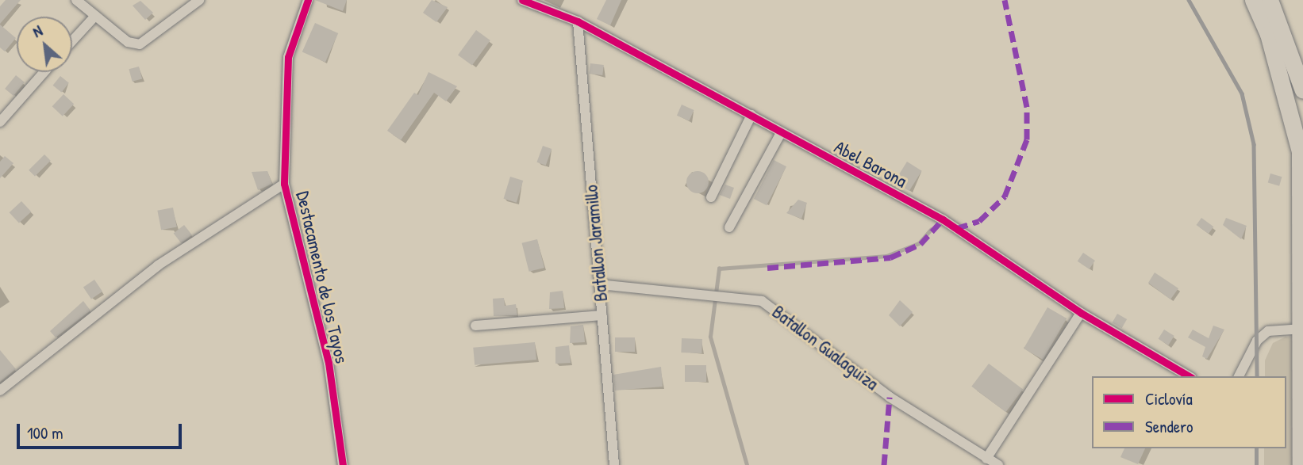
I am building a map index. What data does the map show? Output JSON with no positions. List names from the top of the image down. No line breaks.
{"streets":{"street":["Abel Barona","Batallon Jaramillo","Destacamento de los Tayos","Batallon Gualaguiza"]},"crossings":[["Abel Barona","Batallon Jaramillo"],["Batallon Jaramillo","Batallon Gualaguiza"]],"legend":["Ciclovía","Sendero"],"scale_bar":"100 m","north":"top left"}
